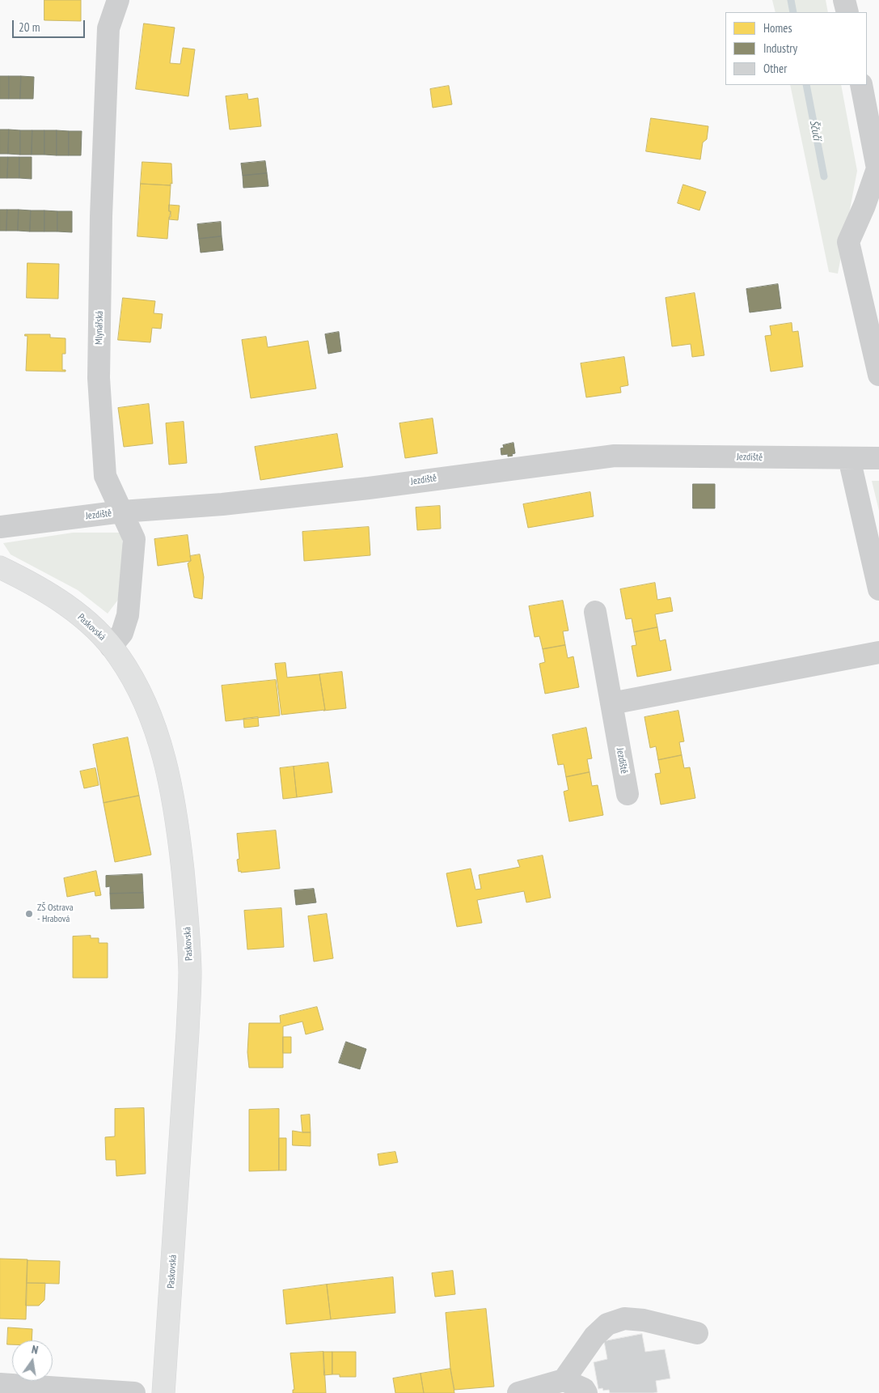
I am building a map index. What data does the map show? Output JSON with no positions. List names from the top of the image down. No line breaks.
{"streets":{"main road":["Paskovská"],"street":["Mlynářská","Jezdiště"]},"crossings":[["Mlynářská","Jezdiště"],["Mlynářská","Paskovská"]],"water":["Ščučí"],"places":["ZŠ Ostrava - Hrabová"],"legend":["Homes","Industry","Other"],"scale_bar":"20 m","north":"top"}
